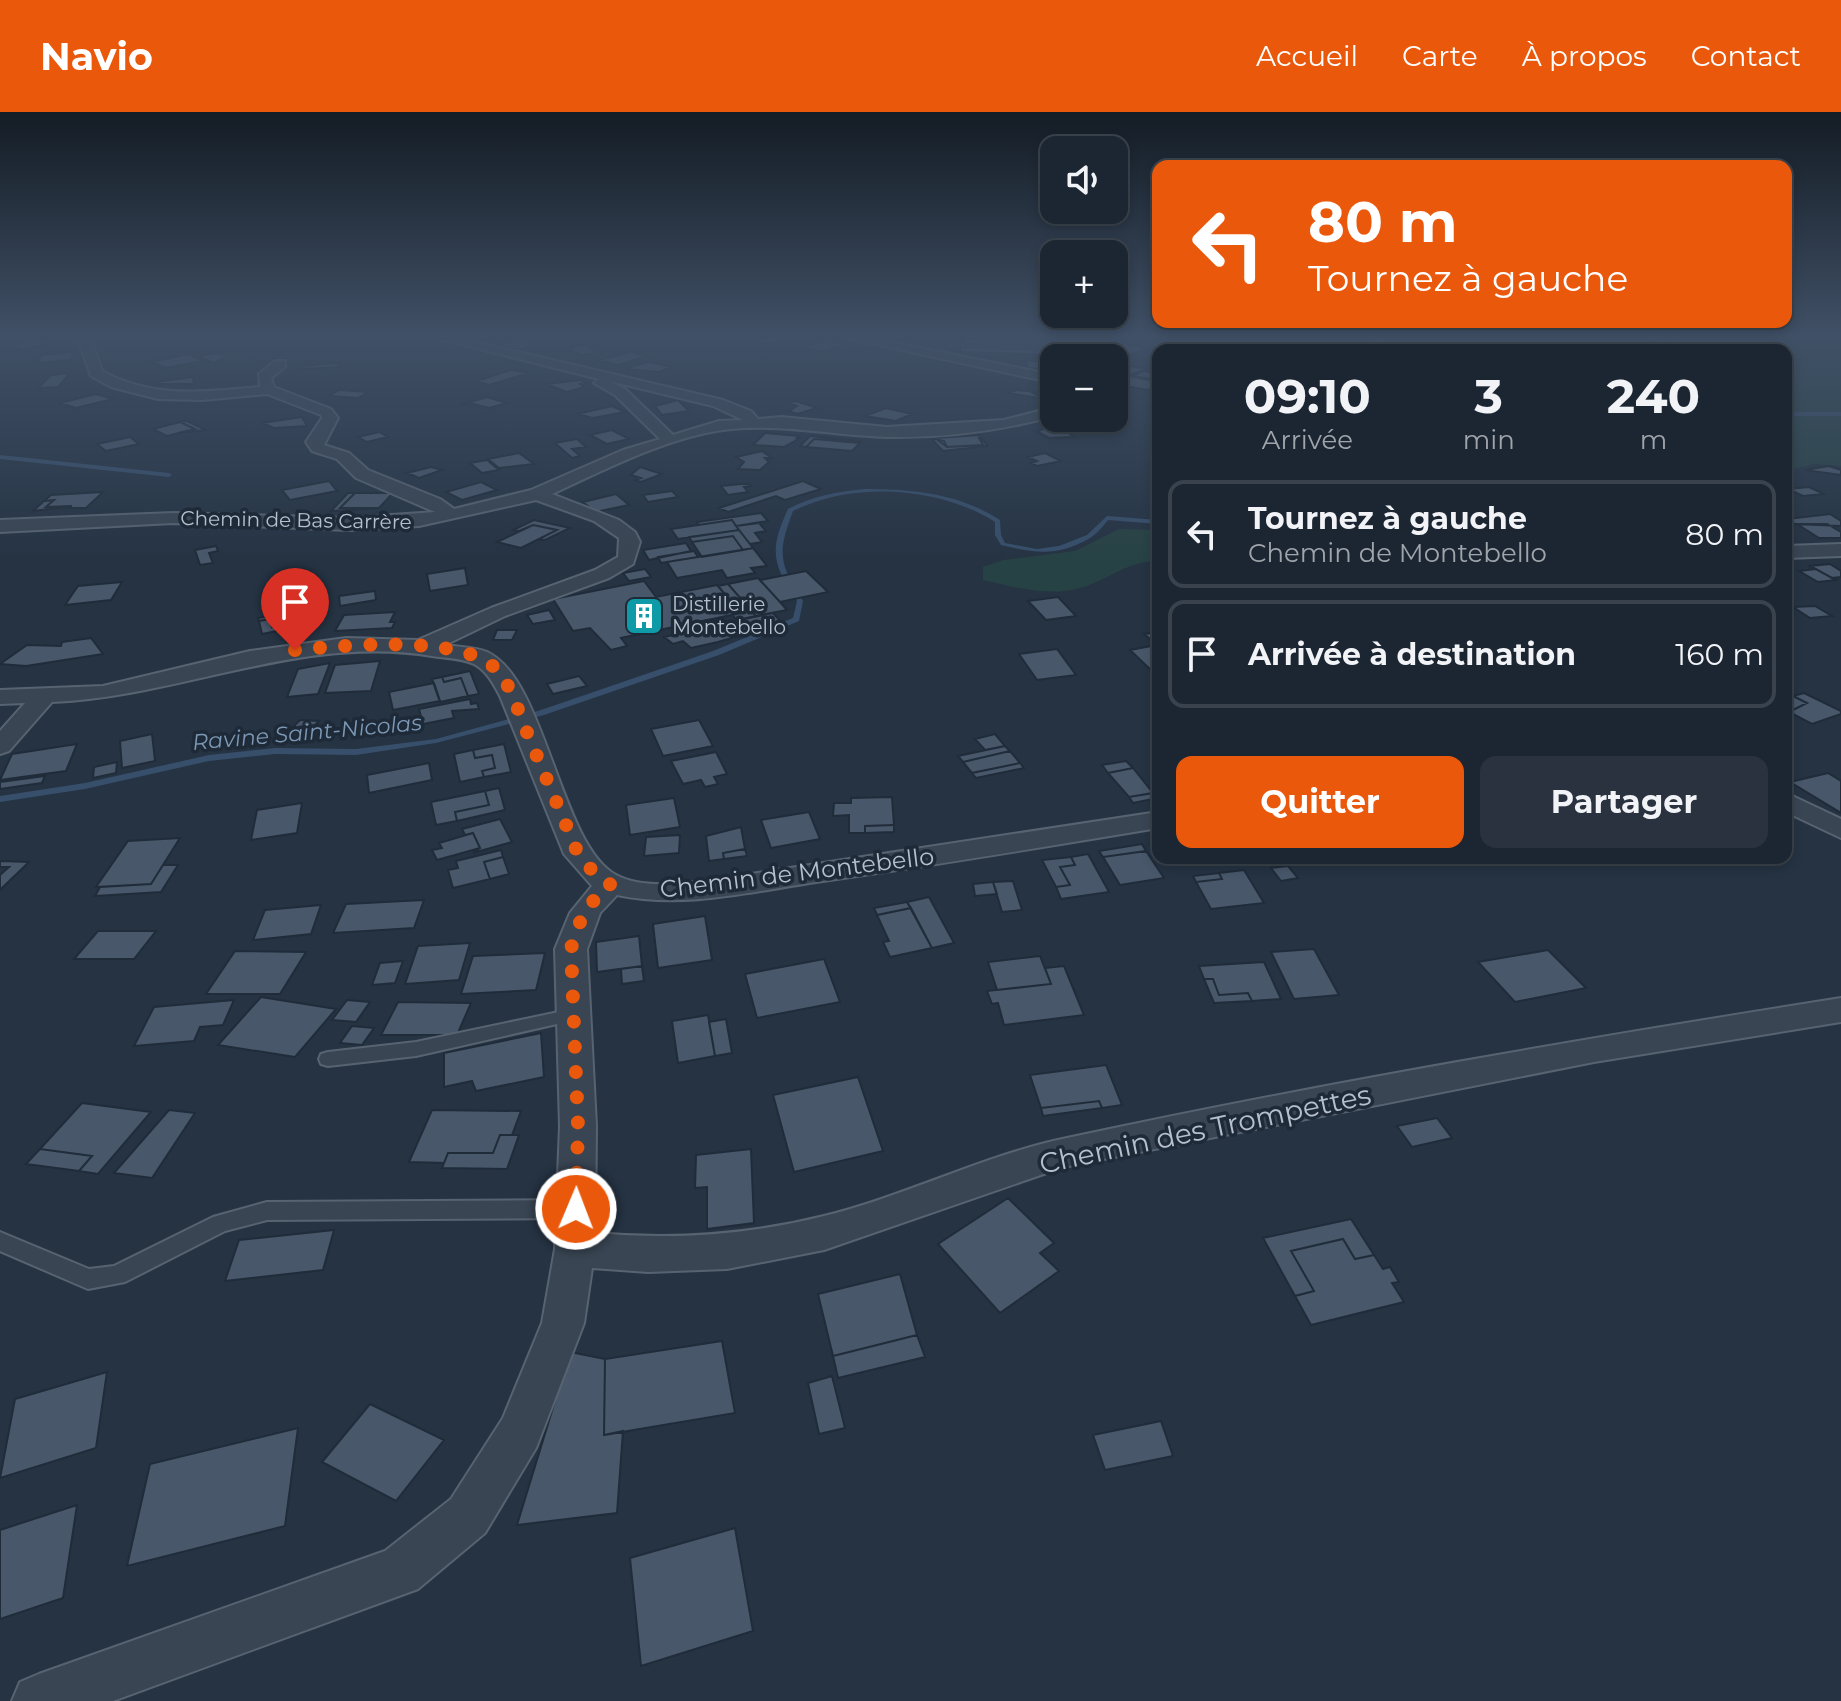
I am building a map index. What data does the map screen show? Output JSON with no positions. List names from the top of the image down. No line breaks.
{"streets":{"street":["Chemin de Bas Carrère","Chemin de Montebello","Chemin des Trompettes"]},"water":["Ravine Saint-Nicolas"],"places":{"building":["Distillerie Montebello"]},"page":{"header":"Navio","nav":["Accueil","Carte","À propos","Contact"],"map_buttons":["+","−"],"turn":["80 m","Tournez à gauche"],"eta":["09:10","Arrivée","3","min","240","m"],"list":[{"name":"Tournez à gauche","note":"Chemin de Montebello","value":"80 m"},{"name":"Arrivée à destination","value":"160 m"}],"buttons":["Quitter","Partager"]}}
